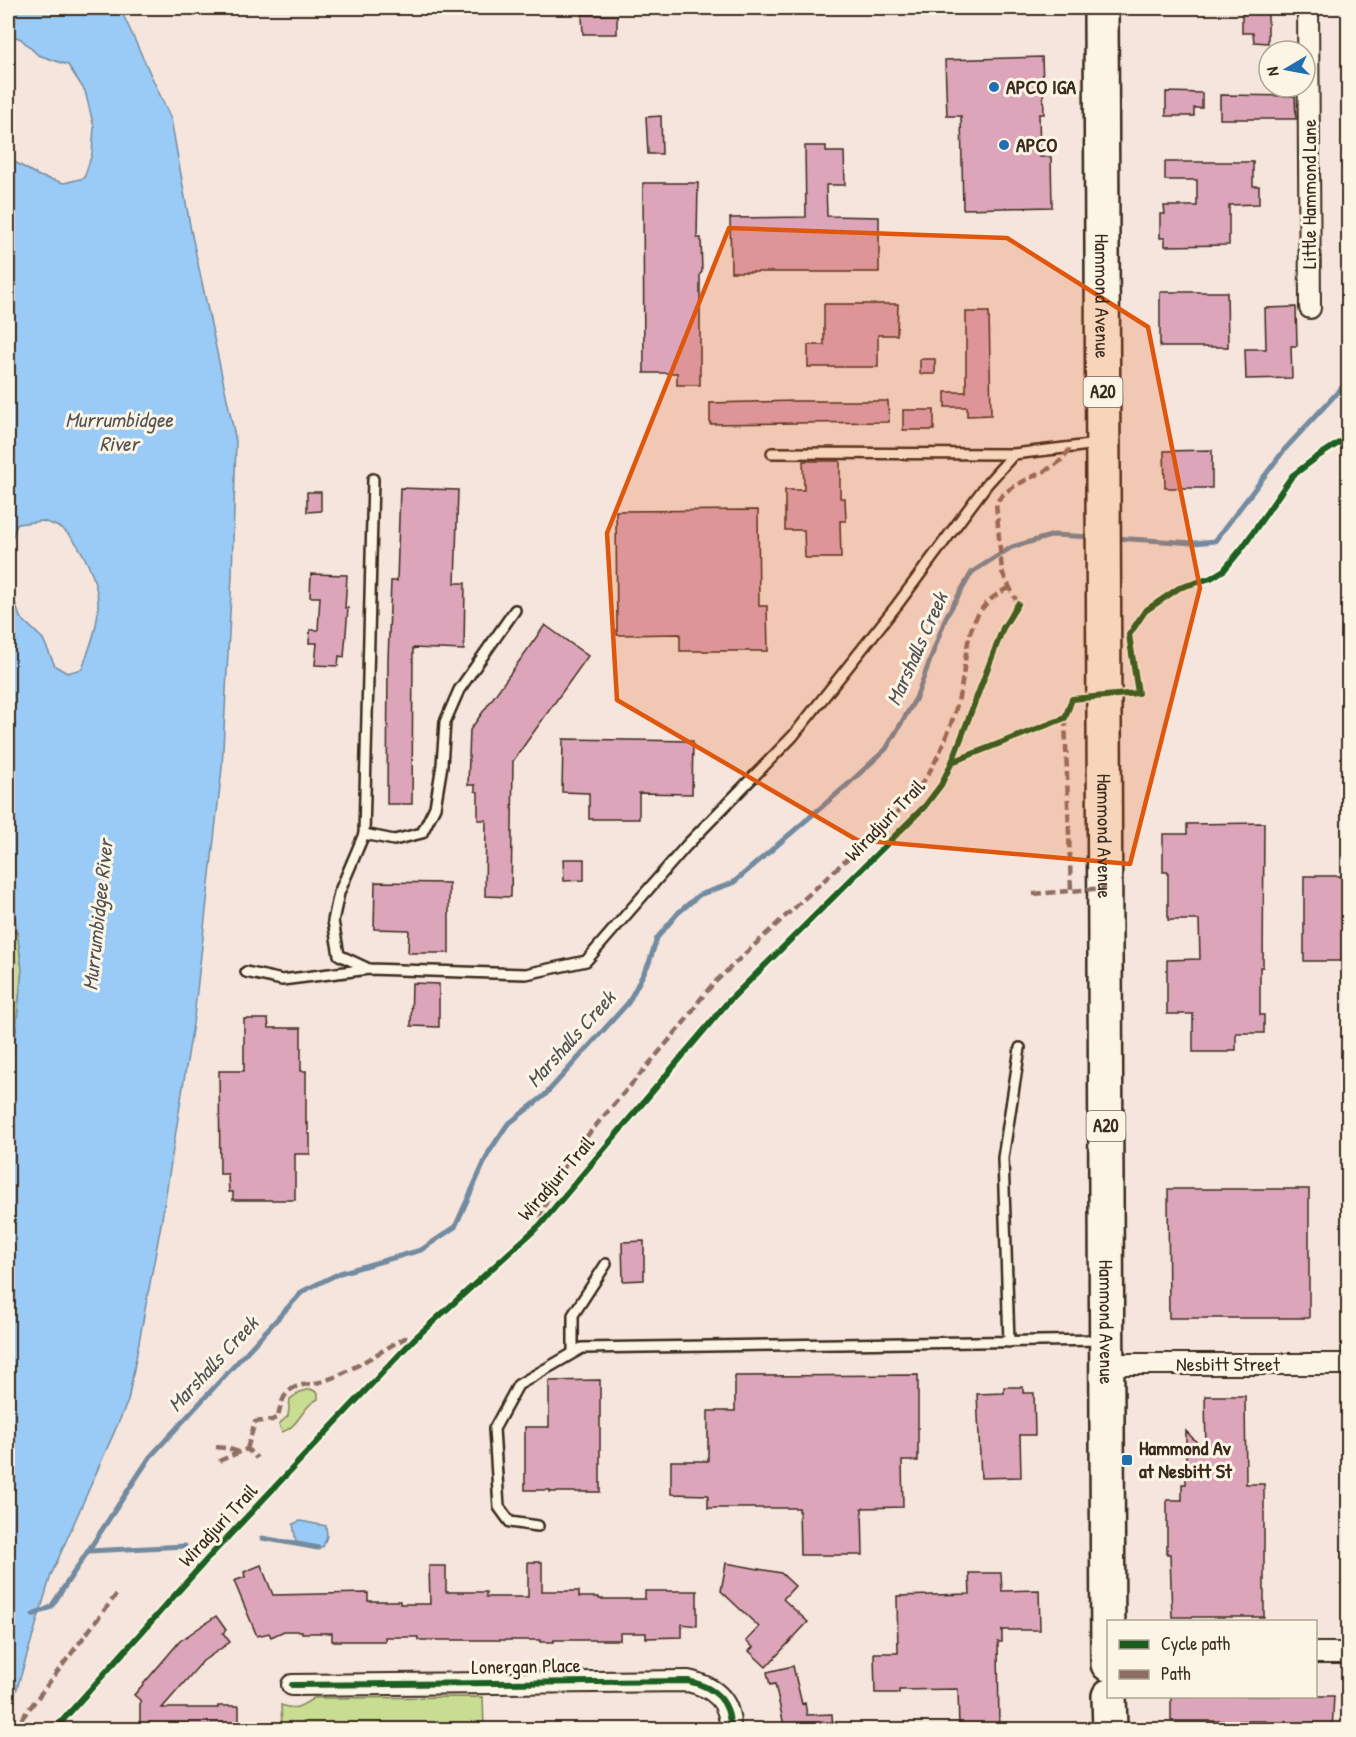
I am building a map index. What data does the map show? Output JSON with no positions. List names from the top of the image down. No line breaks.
{"streets":{"highway":["Hammond Avenue","A20"],"street":["Little Hammond Lane","Nesbitt Street","Lonergan Place"],"cycle path":["Wiradjuri Trail"]},"crossings":[["Hammond Avenue","Nesbitt Street"]],"water":["Murrumbidgee River","Marshalls Creek"],"places":{"other":["APCO IGA","APCO"],"transit":["Hammond Av at Nesbitt St"]},"legend":["Cycle path","Path"],"north":"left"}
